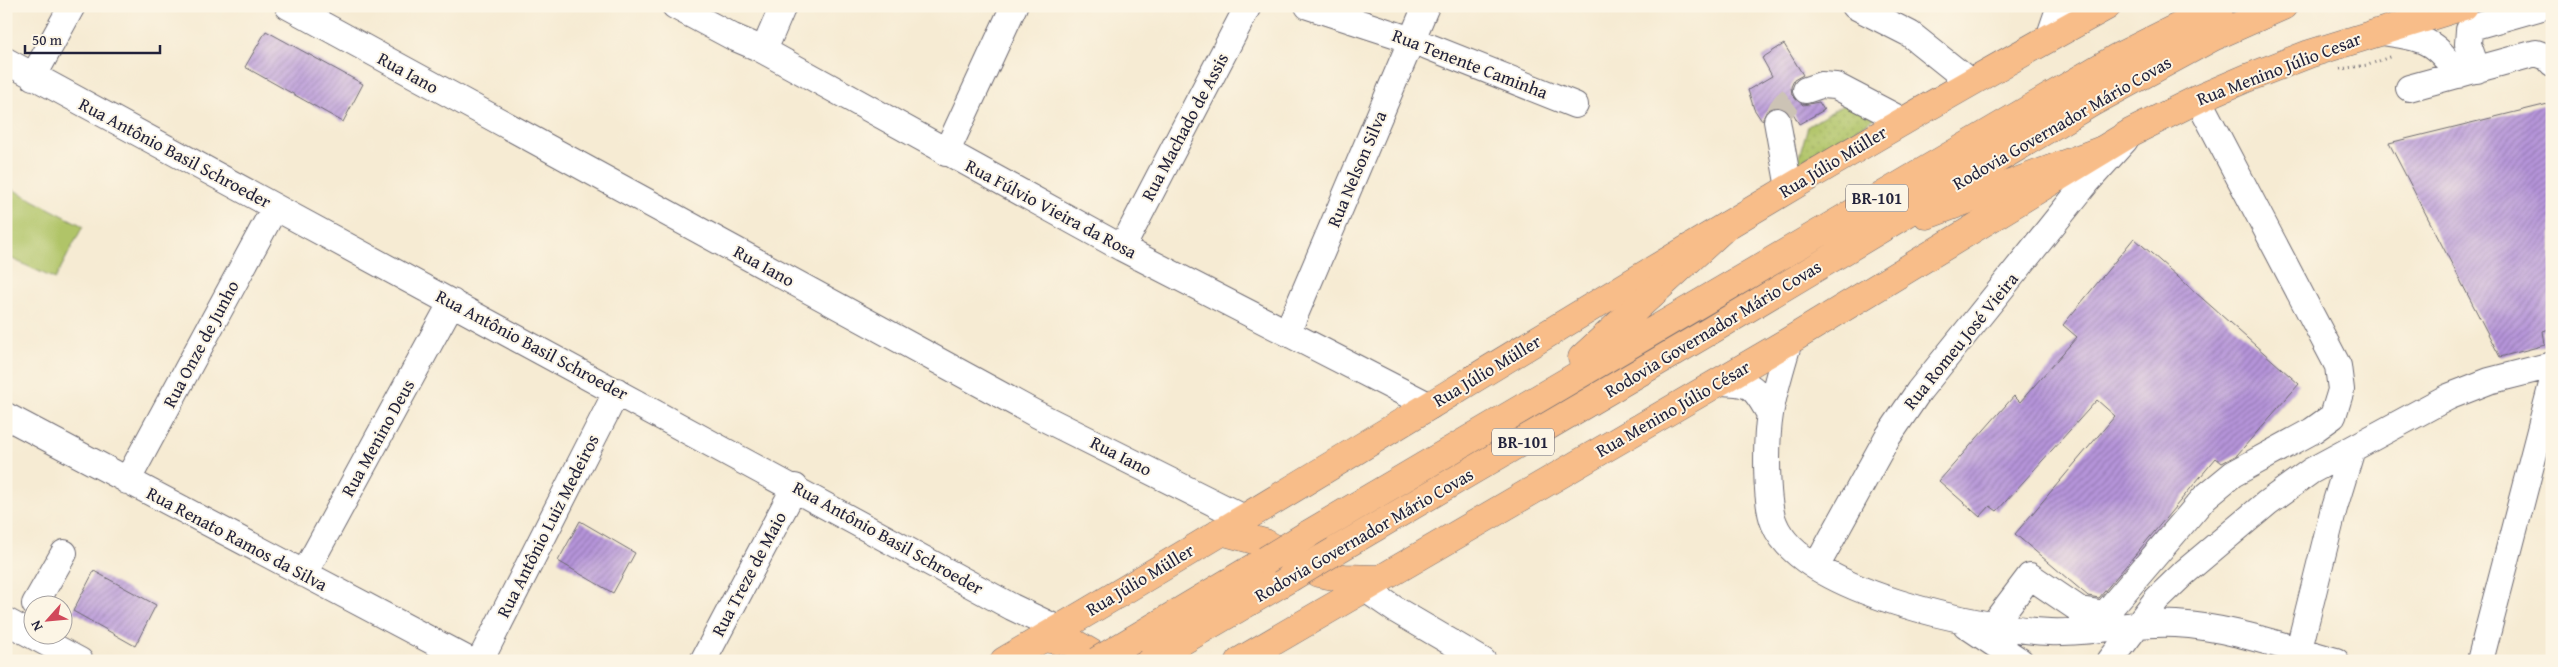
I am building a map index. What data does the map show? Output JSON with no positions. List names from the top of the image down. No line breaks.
{"streets":{"main road":["Rua Menino Júlio Cesar","Rua Iano","Rodovia Governador Mário Covas","Rua Antônio Basil Schroeder","Rua Júlio Müller","BR-101","Rua Menino Júlio César"],"street":["Rua Tenente Caminha","Rua Machado de Assis","Rua Nelson Silva","Rua Fúlvio Vieira da Rosa","Rua Romeu José Vieira","Rua Onze de Junho","Rua Menino Deus","Rua Antônio Luiz Medeiros","Rua Renato Ramos da Silva","Rua Treze de Maio"]},"crossings":[["Rua Tenente Caminha","Rua Nelson Silva"],["Rua Menino Júlio Cesar","Rua Romeu José Vieira"],["Rua Menino Júlio Cesar","Rua Menino Júlio César"],["Rua Iano","Rodovia Governador Mário Covas"],["Rua Iano","Rua Júlio Müller"],["Rua Iano","Rua Menino Júlio César"],["Rodovia Governador Mário Covas","Rua Antônio Basil Schroeder"],["Rua Machado de Assis","Rua Fúlvio Vieira da Rosa"],["Rua Antônio Basil Schroeder","Rua Júlio Müller"],["Rua Antônio Basil Schroeder","Rua Onze de Junho"],["Rua Antônio Basil Schroeder","Rua Menino Deus"],["Rua Antônio Basil Schroeder","Rua Antônio Luiz Medeiros"],["Rua Antônio Basil Schroeder","Rua Treze de Maio"],["Rua Júlio Müller","Rua Fúlvio Vieira da Rosa"],["Rua Nelson Silva","Rua Fúlvio Vieira da Rosa"],["Rua Onze de Junho","Rua Renato Ramos da Silva"],["Rua Menino Deus","Rua Renato Ramos da Silva"]],"scale_bar":"50 m","north":"bottom left"}
